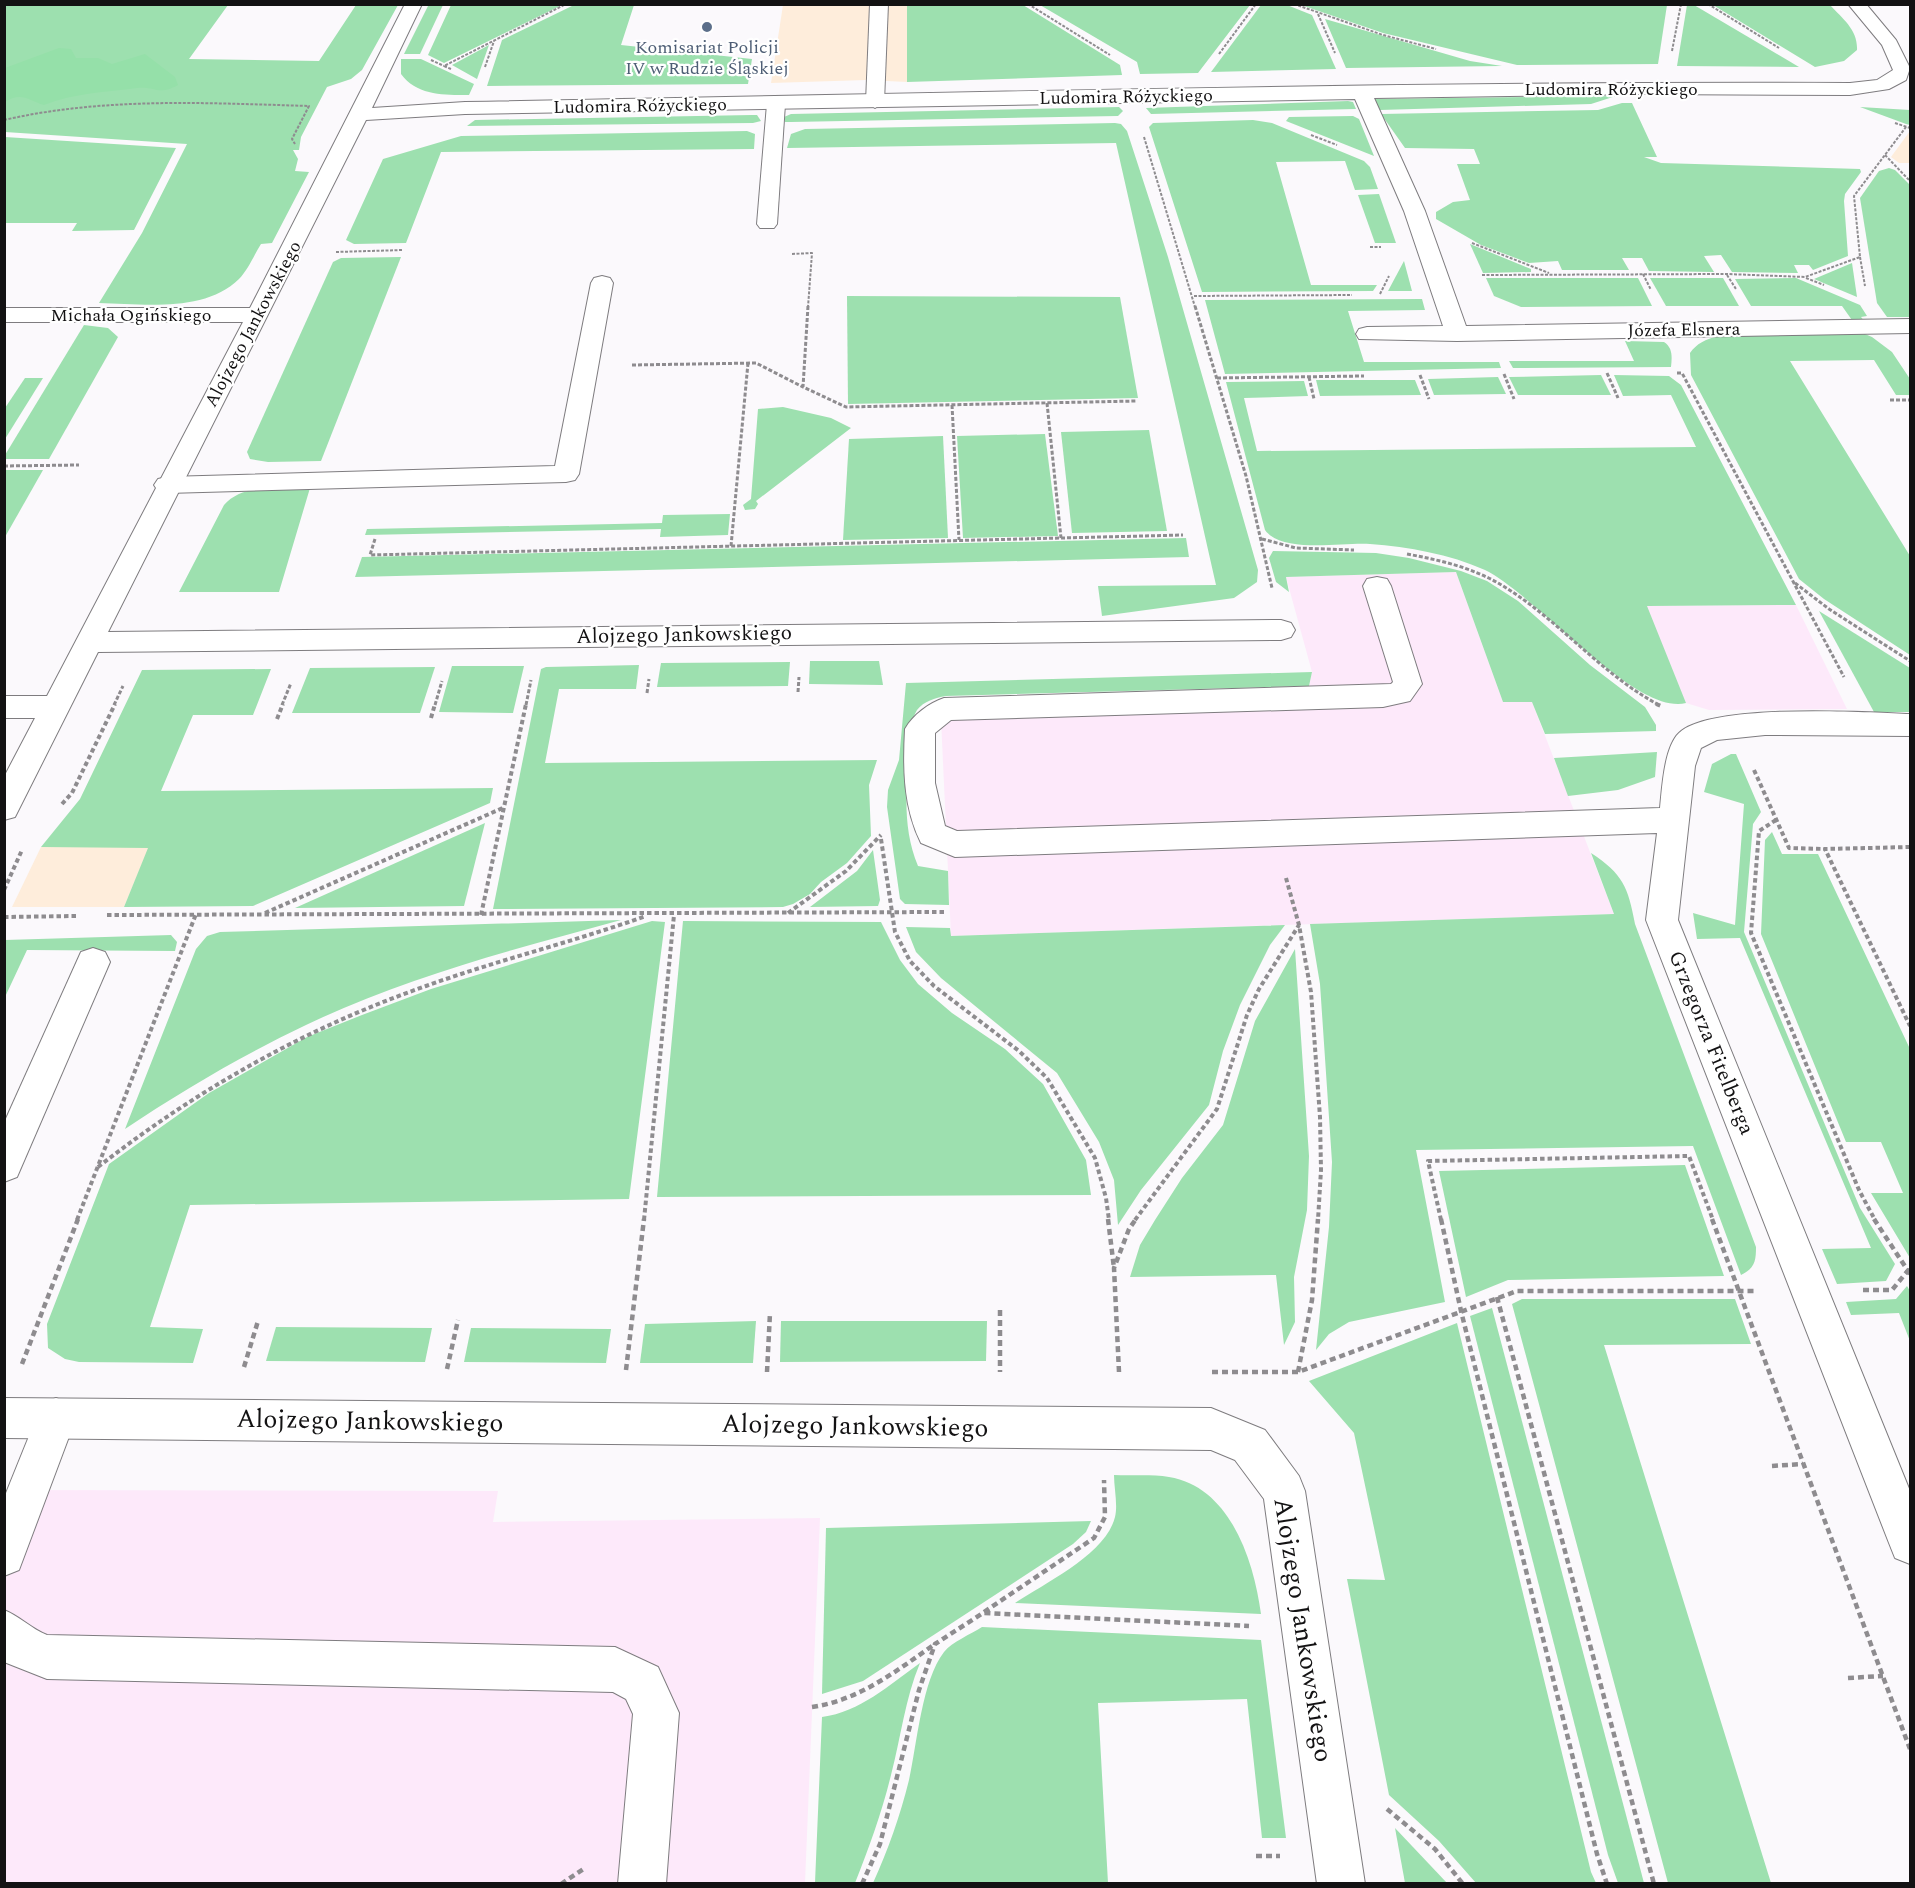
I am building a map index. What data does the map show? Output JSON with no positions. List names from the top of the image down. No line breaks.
{"streets":{"street":["Ludomira Różyckiego","Michała Ogińskiego","Alojzego Jankowskiego","Józefa Elsnera","Grzegorza Fitelberga"]},"crossings":[["Ludomira Różyckiego","Alojzego Jankowskiego"],["Michała Ogińskiego","Alojzego Jankowskiego"]],"places":["Komisariat Policji IV w Rudzie Śląskiej"]}
